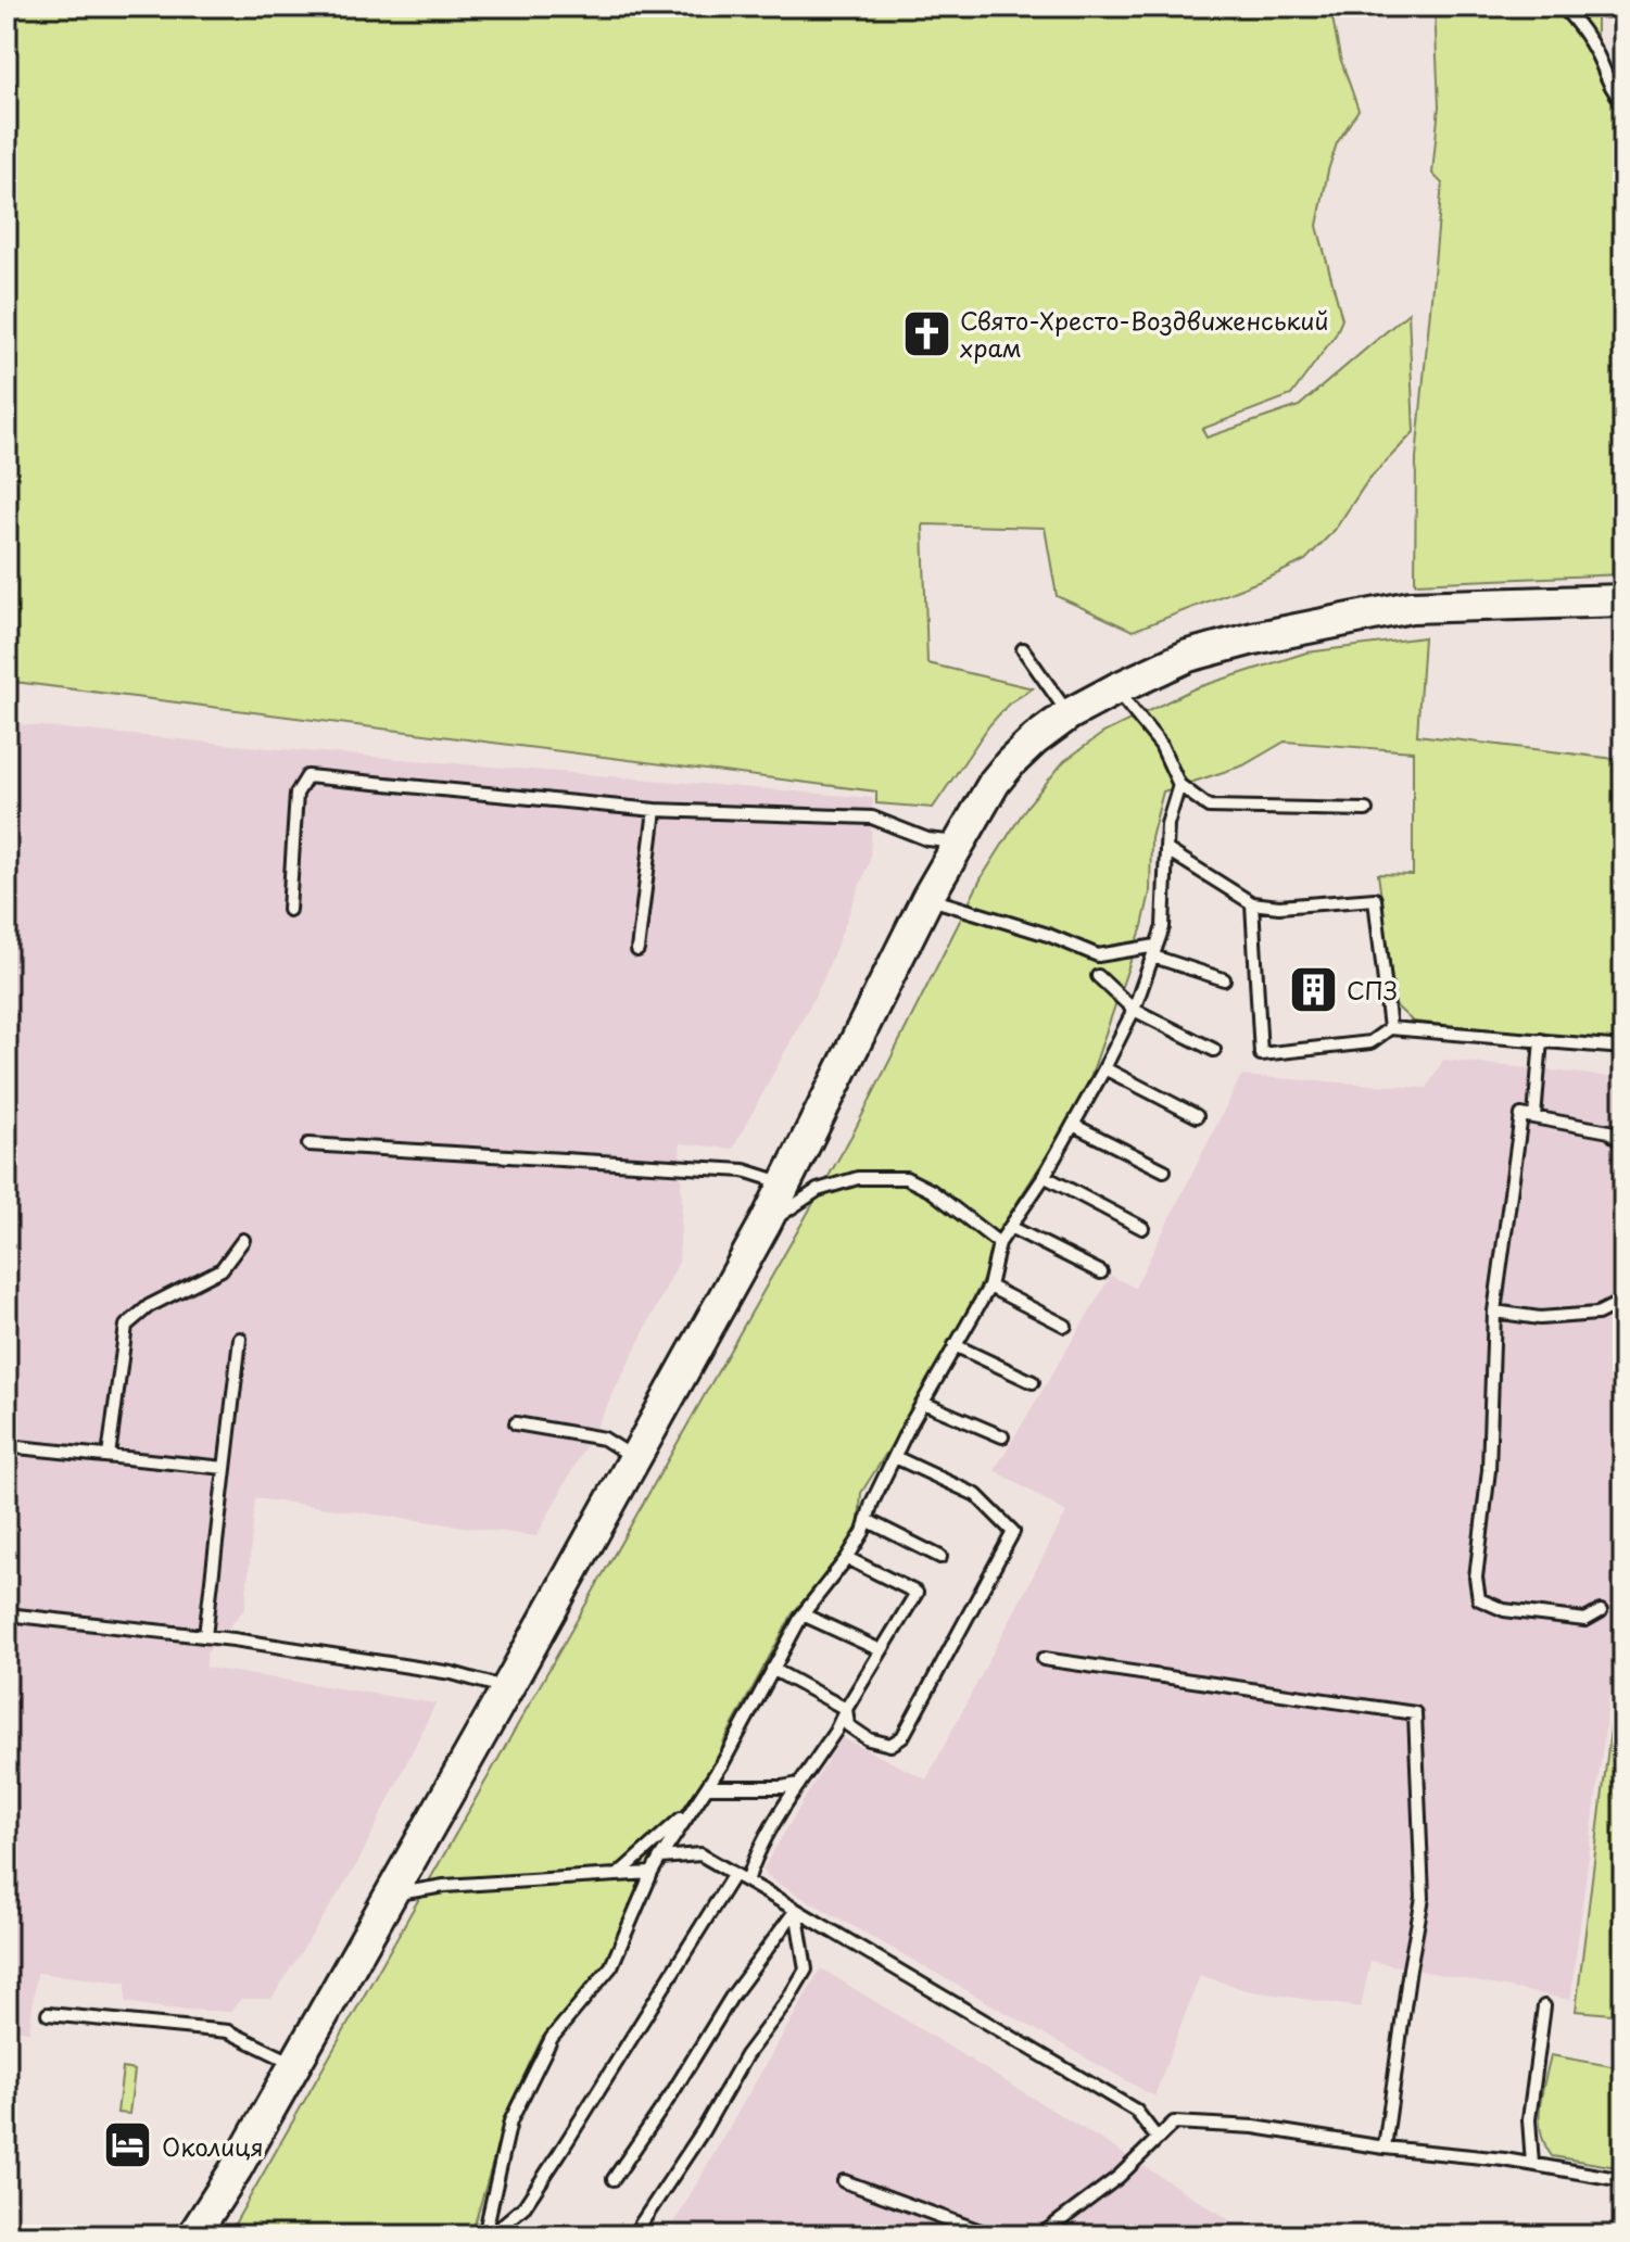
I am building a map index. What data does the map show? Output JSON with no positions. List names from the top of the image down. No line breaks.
{"places":{"church":["Свято-Хресто-Воздвиженський храм"],"building":["СПЗ"],"hotel":["Околиця"]}}
